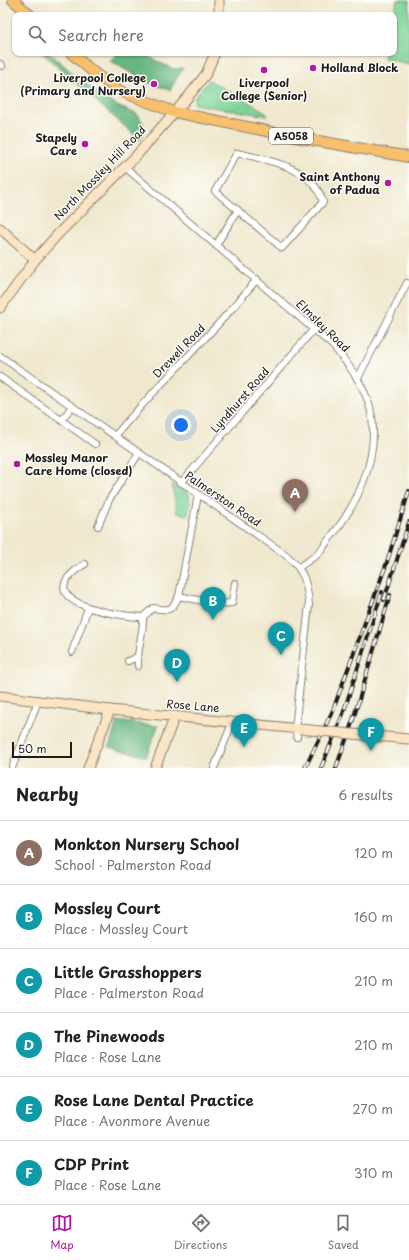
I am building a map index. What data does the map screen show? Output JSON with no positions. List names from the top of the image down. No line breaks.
{"streets":{"main road":["A5058"],"street":["North Mossley Hill Road","Elmsley Road","Drewell Road","Lyndhurst Road","Palmerston Road","Rose Lane"]},"crossings":[["A5058","North Mossley Hill Road"],["North Mossley Hill Road","Elmsley Road"],["Elmsley Road","Drewell Road"],["Elmsley Road","Lyndhurst Road"],["Elmsley Road","Palmerston Road"],["Drewell Road","Palmerston Road"],["Lyndhurst Road","Palmerston Road"],["Palmerston Road","Rose Lane"]],"places":["Holland Block","Liverpool College (Senior)","Liverpool College (Primary and Nursery)","Stapely Care","Saint Anthony of Padua","Mossley Manor Care Home (closed)"],"scale_bar":"50 m","page":{"search":"Search here","pins":["A","B","C","D","E","F"],"scale":"50 m","heading":["Nearby","6 results"],"list":[{"mark":"A","name":"Monkton Nursery School","note":"School · Palmerston Road","value":"120 m"},{"mark":"B","name":"Mossley Court","note":"Place · Mossley Court","value":"160 m"},{"mark":"C","name":"Little Grasshoppers","note":"Place · Palmerston Road","value":"210 m"},{"mark":"D","name":"The Pinewoods","note":"Place · Rose Lane","value":"210 m"},{"mark":"E","name":"Rose Lane Dental Practice","note":"Place · Avonmore Avenue","value":"270 m"},{"mark":"F","name":"CDP Print","note":"Place · Rose Lane","value":"310 m"}],"nav":["Map","Directions","Saved"]}}
